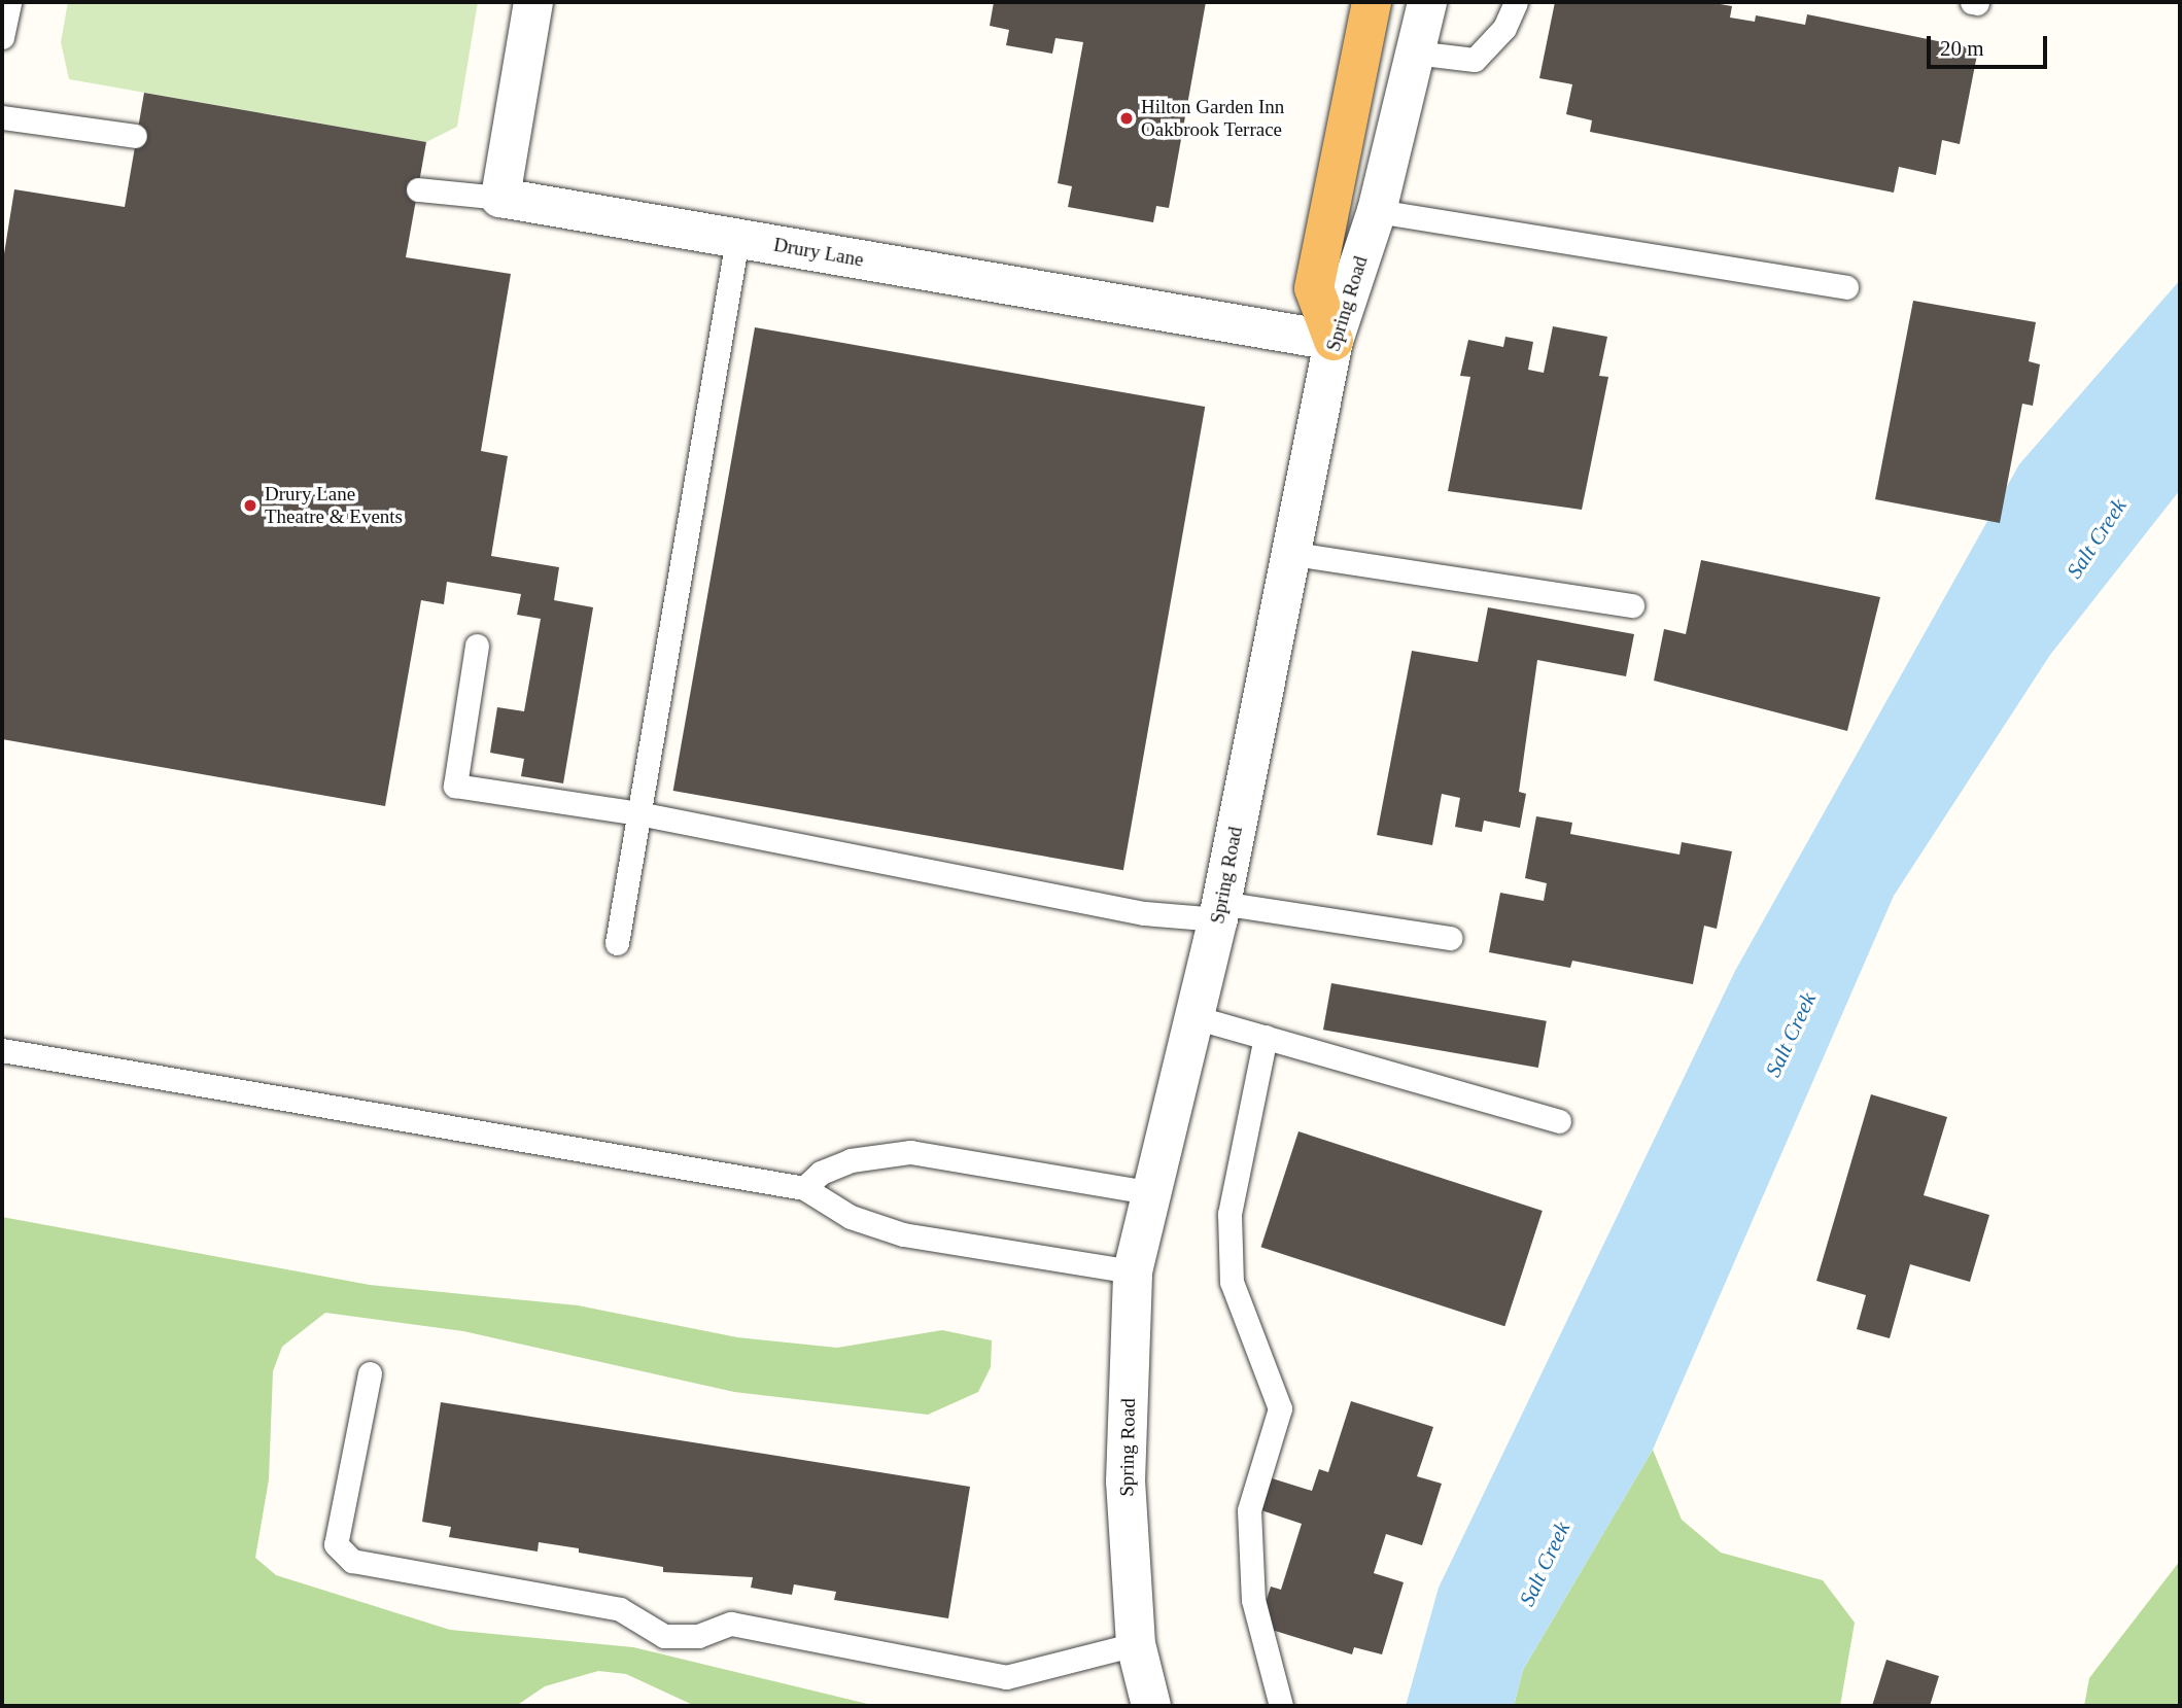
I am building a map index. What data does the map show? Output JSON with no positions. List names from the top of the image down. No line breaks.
{"streets":{"street":["Drury Lane","Spring Road"]},"crossings":[["Drury Lane","Spring Road"]],"water":["Salt Creek"],"places":["Hilton Garden Inn Oakbrook Terrace","Drury Lane Theatre & Events"],"scale_bar":"20 m"}
